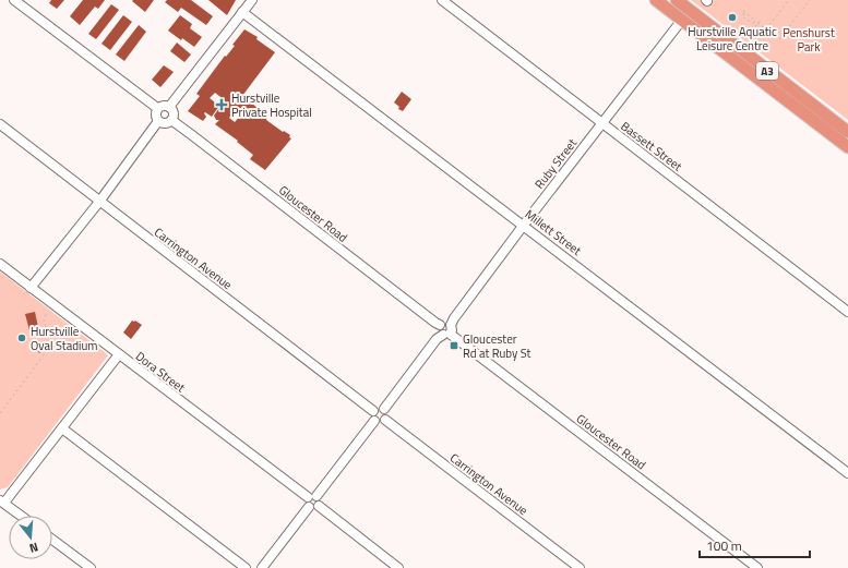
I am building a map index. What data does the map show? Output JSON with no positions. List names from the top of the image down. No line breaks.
{"streets":{"highway":["A3"],"street":["Bassett Street","Ruby Street","Gloucester Road","Millett Street","Carrington Avenue","Dora Street"]},"crossings":[["A3","Ruby Street"],["Bassett Street","Ruby Street"],["Ruby Street","Gloucester Road"],["Ruby Street","Millett Street"],["Ruby Street","Carrington Avenue"]],"parks":["Penshurst Park"],"places":{"other":["Hurstville Aquatic Leisure Centre","Hurstville Oval Stadium"],"health":["Hurstville Private Hospital"],"transit":["Gloucester Rd at Ruby St"]},"scale_bar":"100 m","north":"bottom"}
